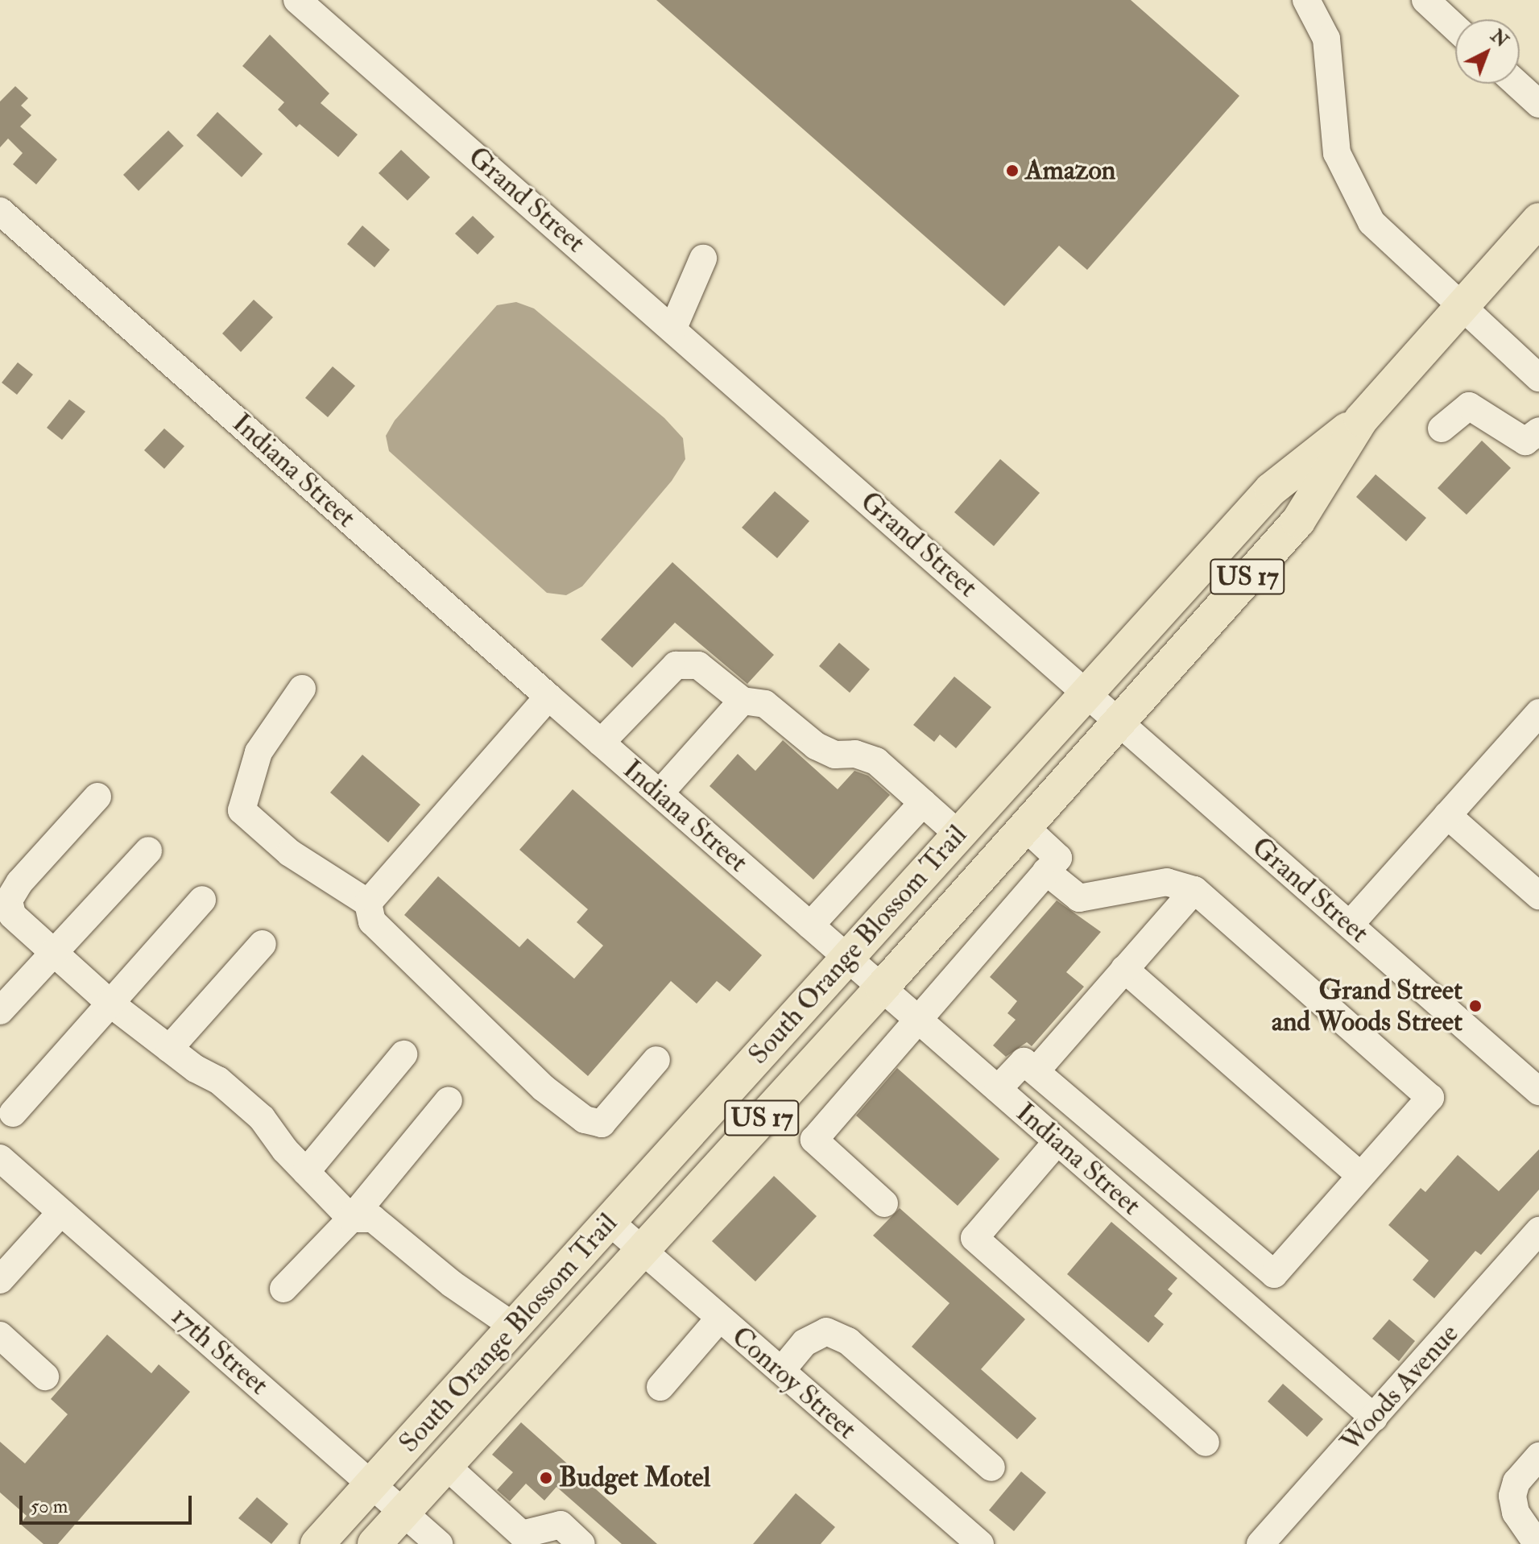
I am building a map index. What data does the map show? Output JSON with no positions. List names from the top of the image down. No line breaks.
{"streets":{"main road":["US 17","South Orange Blossom Trail"],"street":["Grand Street","Indiana Street","17th Street","Conroy Street","Woods Avenue"]},"crossings":[["Grand Street","South Orange Blossom Trail"],["Indiana Street","South Orange Blossom Trail"],["Indiana Street","Woods Avenue"],["South Orange Blossom Trail","17th Street"],["South Orange Blossom Trail","Conroy Street"]],"places":["Amazon","Grand Street and Woods Street","Budget Motel"],"scale_bar":"50 m","north":"top right"}
